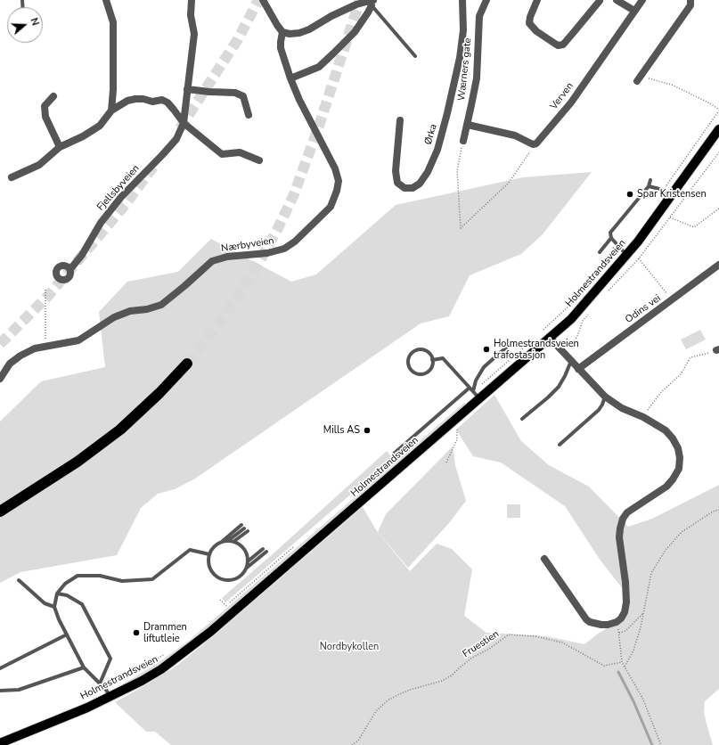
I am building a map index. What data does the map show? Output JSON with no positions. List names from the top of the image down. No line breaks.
{"streets":{"main road":["Holmestrandsveien"],"street":["Wærners gate","Verven","Ørka","Fjellsbyveien","Nærbyveien","Odins vei"],"path":["Fruestien"]},"parks":["Nordbykollen"],"places":["Spar Kristensen","Holmestrandsveien trafostasjon","Mills AS","Drammen liftutleie"],"north":"right"}
